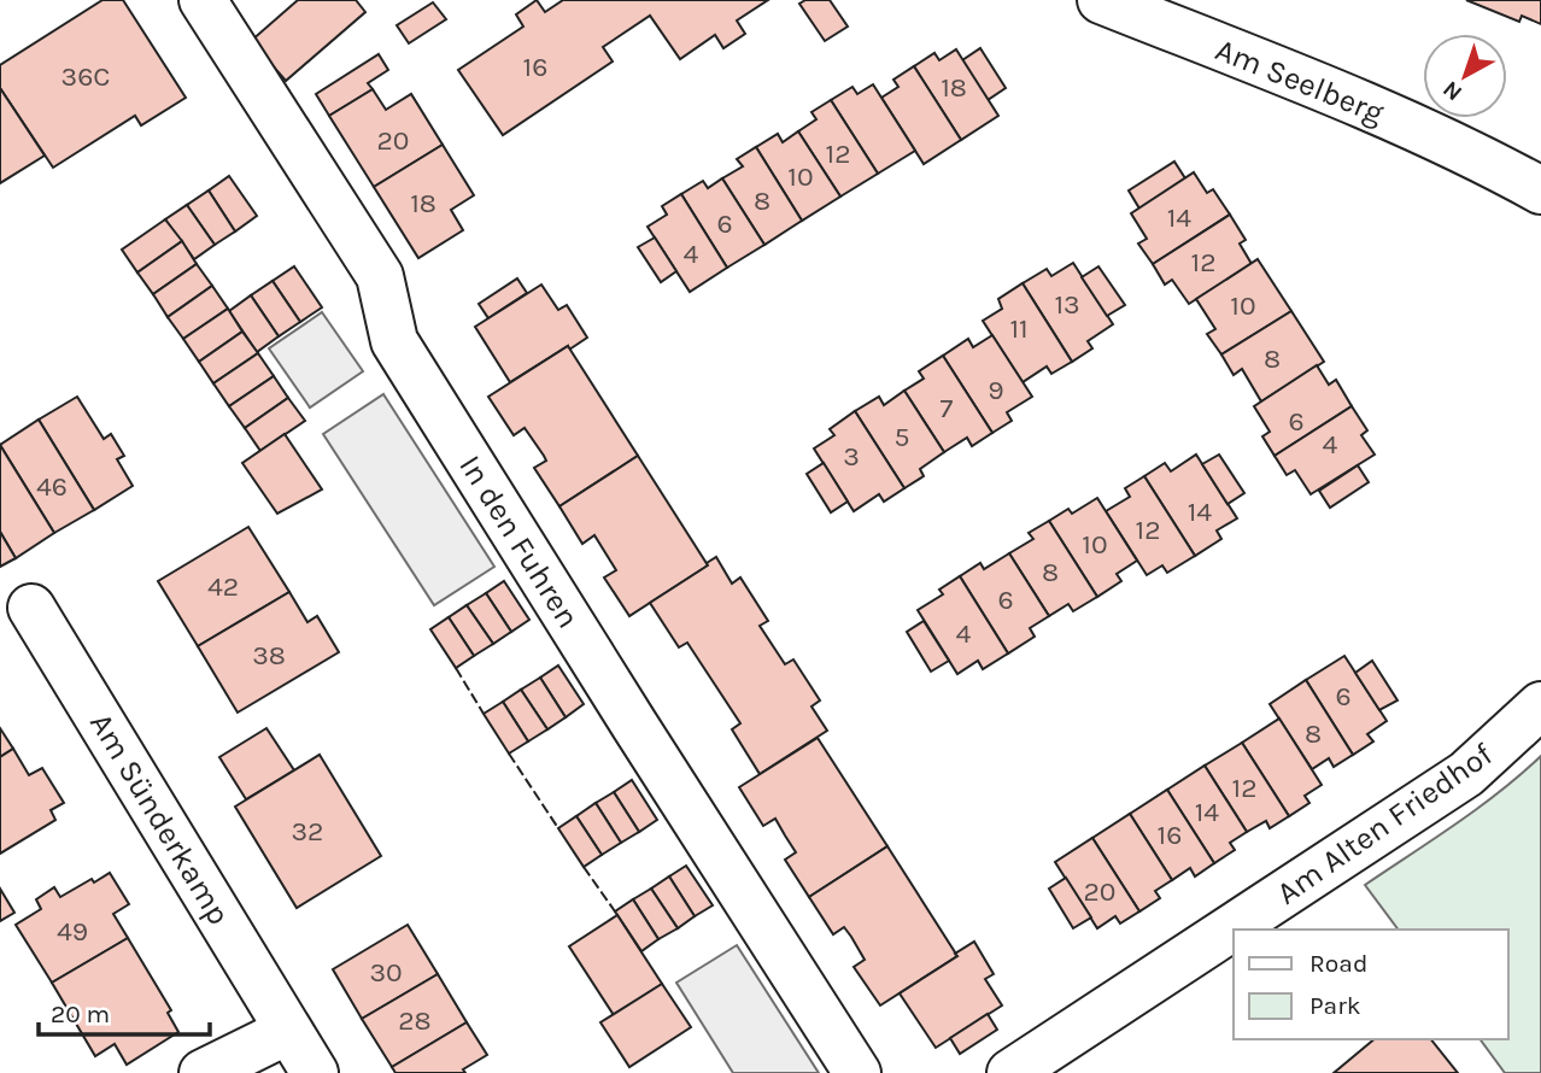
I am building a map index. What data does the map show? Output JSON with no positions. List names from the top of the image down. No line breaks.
{"streets":{"street":["Am Seelberg","In den Fuhren","Am Sünderkamp","Am Alten Friedhof"]},"house_numbers":["16","36C","18","20","12","10","8","18","14","6","4","12","13","10","11","8","9","7","6","5","4","3","46","14","12","10","8","42","6","4","38","6","8","12","14","32","16","20","49","30","28"],"legend":["Road","Park"],"scale_bar":"20 m","north":"bottom left"}
